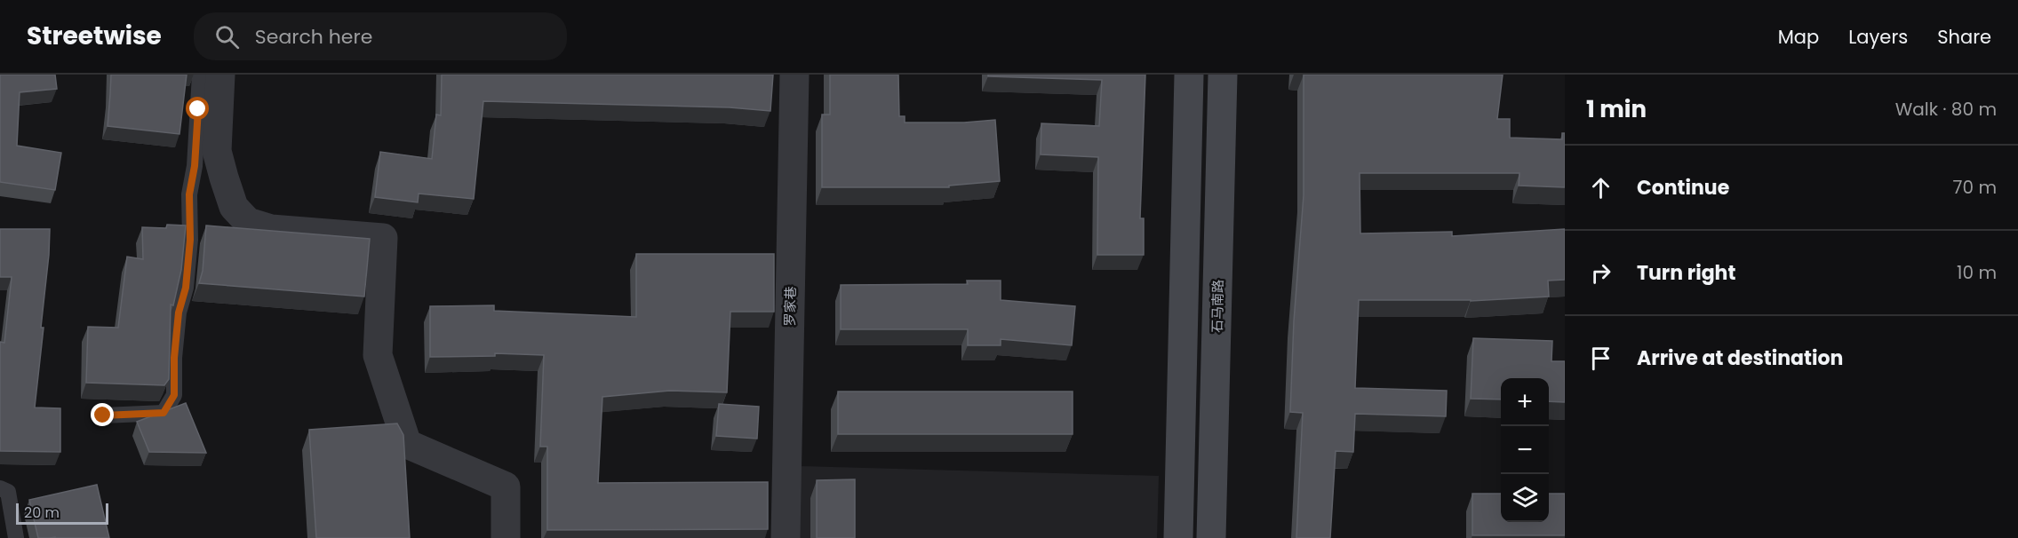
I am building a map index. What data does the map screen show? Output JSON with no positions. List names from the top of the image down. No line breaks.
{"streets":{"main road":["石马南路"],"street":["罗家巷"]},"scale_bar":"20 m","page":{"header":"Streetwise","search":"Search here","nav":["Map","Layers","Share"],"heading":["1 min","Walk · 80 m"],"list":[["Continue","70 m"],["Turn right","10 m"],"Arrive at destination"],"map_buttons":["+","−"],"scale":"20 m"}}
